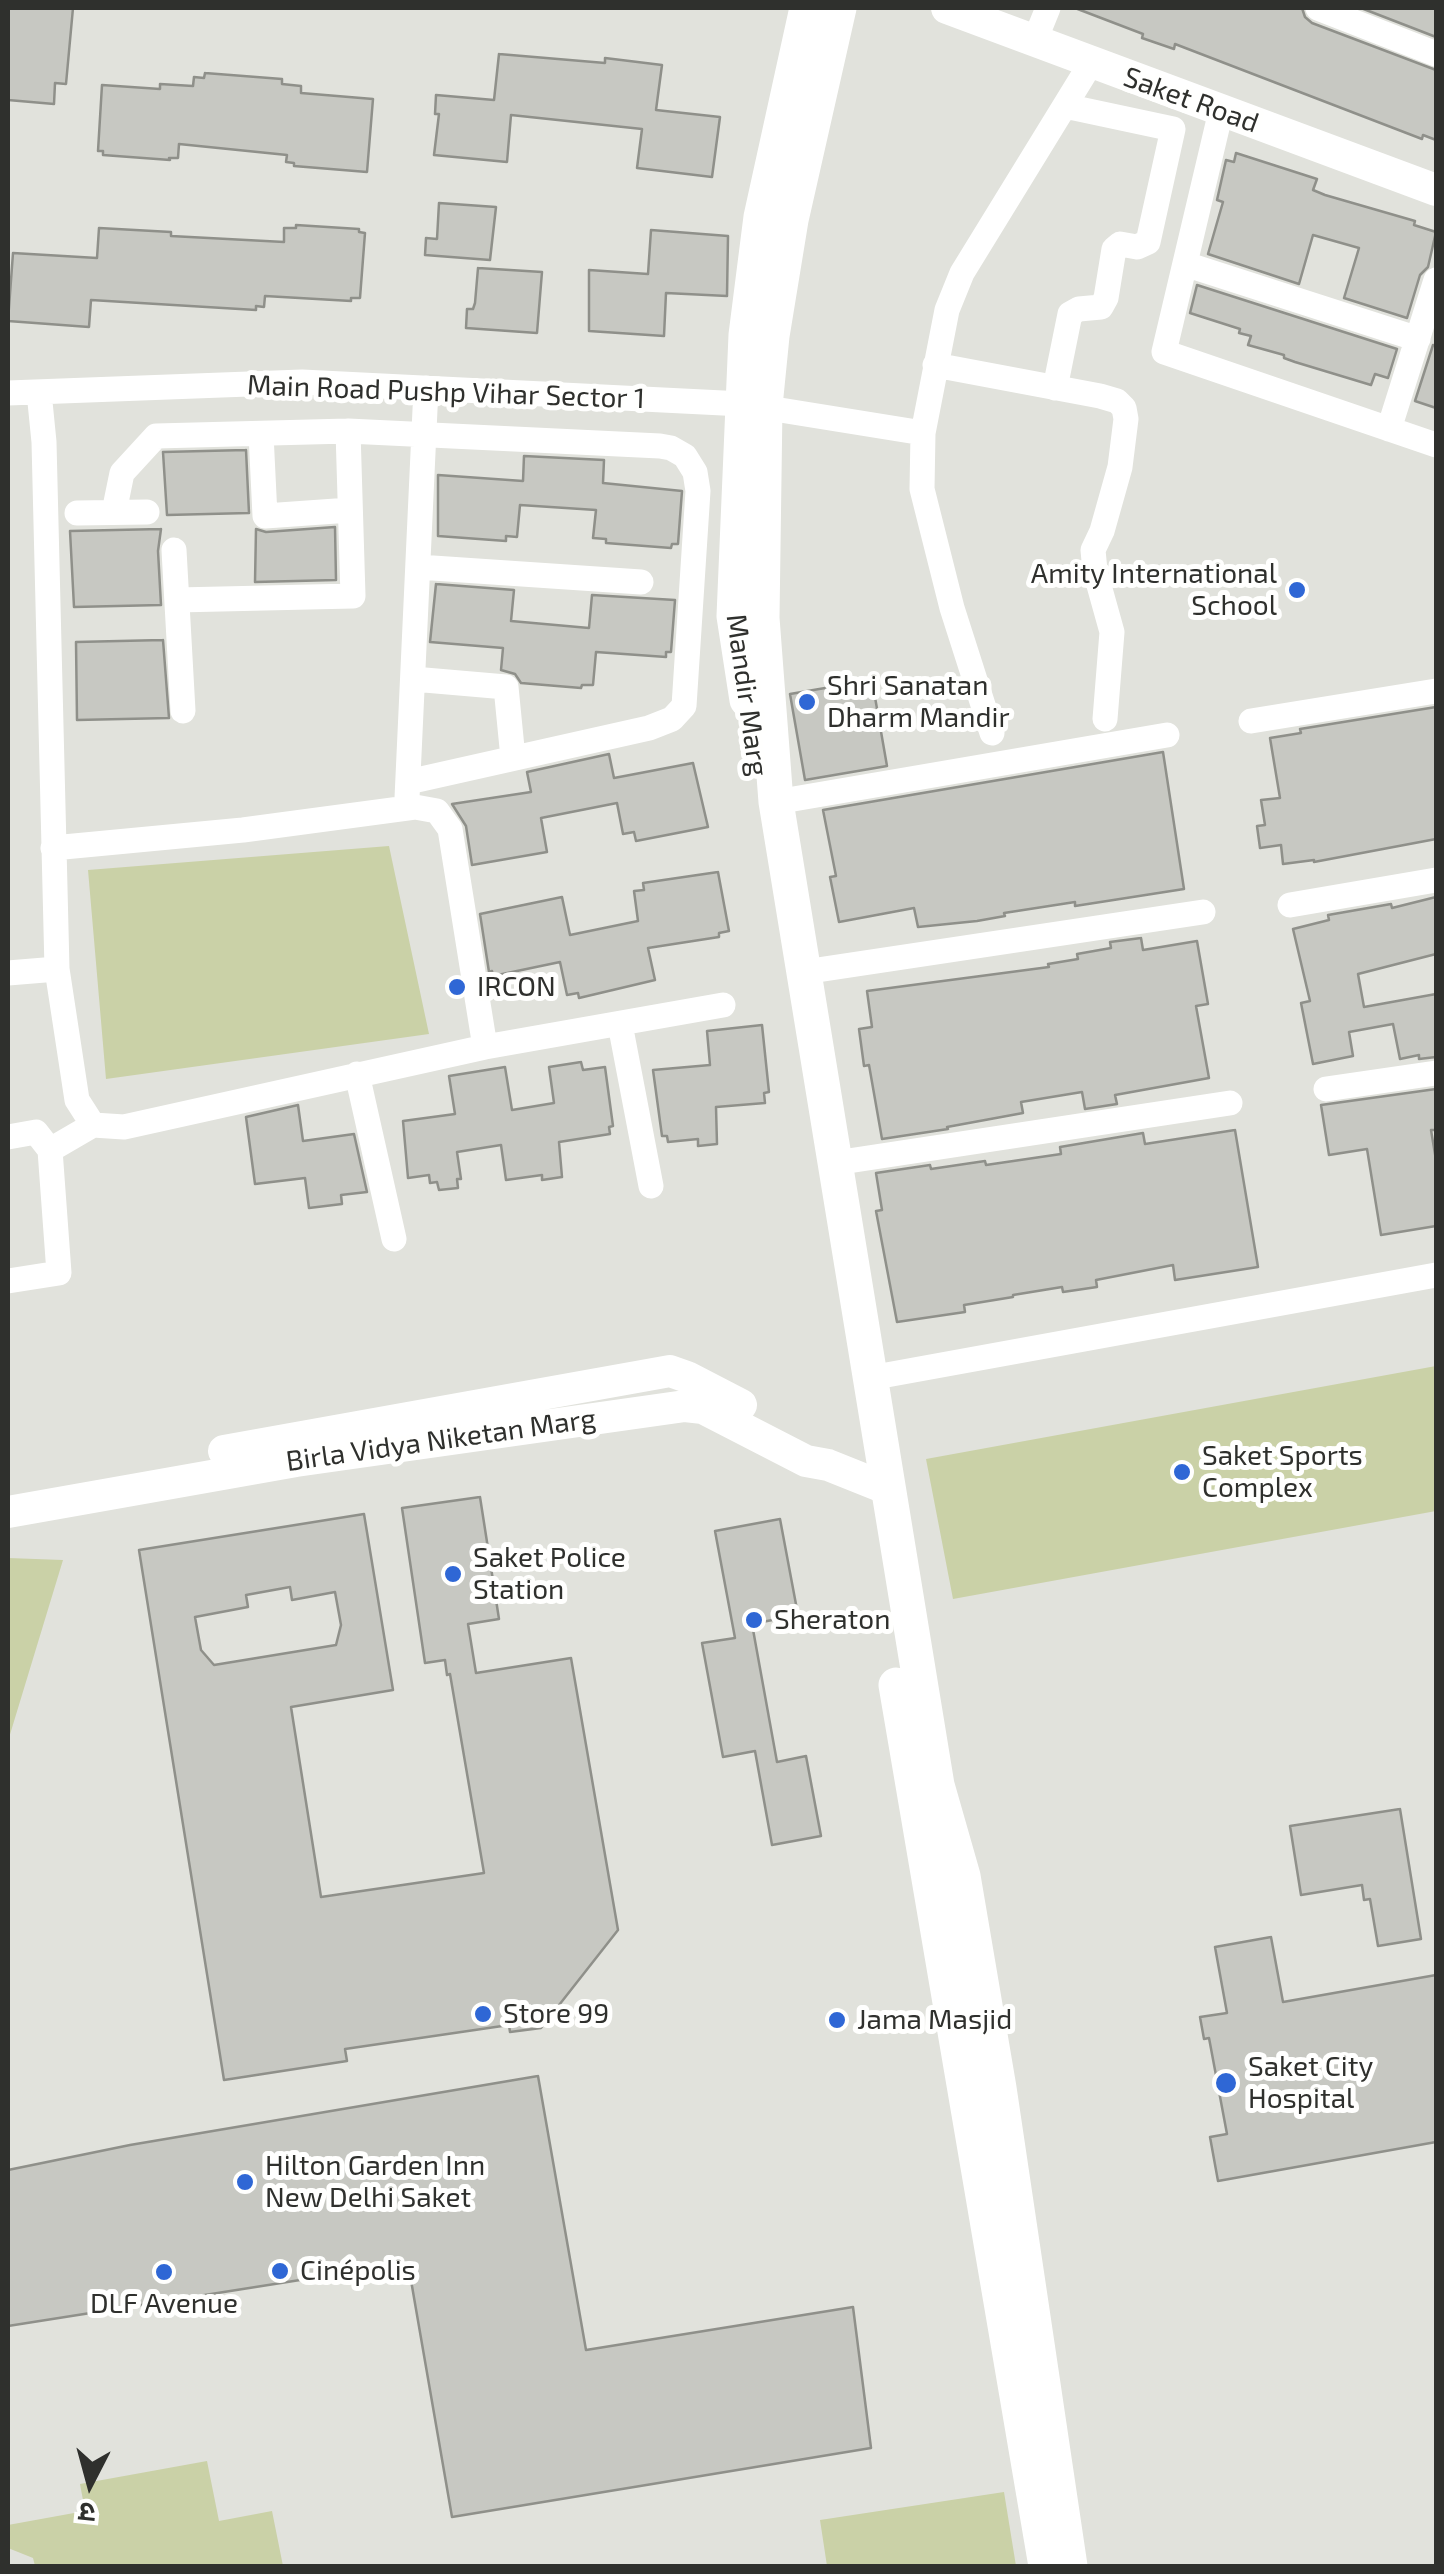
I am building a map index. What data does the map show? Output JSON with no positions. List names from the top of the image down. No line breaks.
{"streets":{"main road":["Mandir Marg"],"street":["Saket Road","Main Road Pushp Vihar Sector 1","Birla Vidya Niketan Marg"]},"crossings":[["Main Road Pushp Vihar Sector 1","Mandir Marg"]],"places":["Amity International School","Shri Sanatan Dharm Mandir","IRCON","Saket Sports Complex","Saket Police Station","Sheraton","Store 99","Jama Masjid","Saket City Hospital","Hilton Garden Inn New Delhi Saket","Cinépolis","DLF Avenue"],"north":"bottom"}
